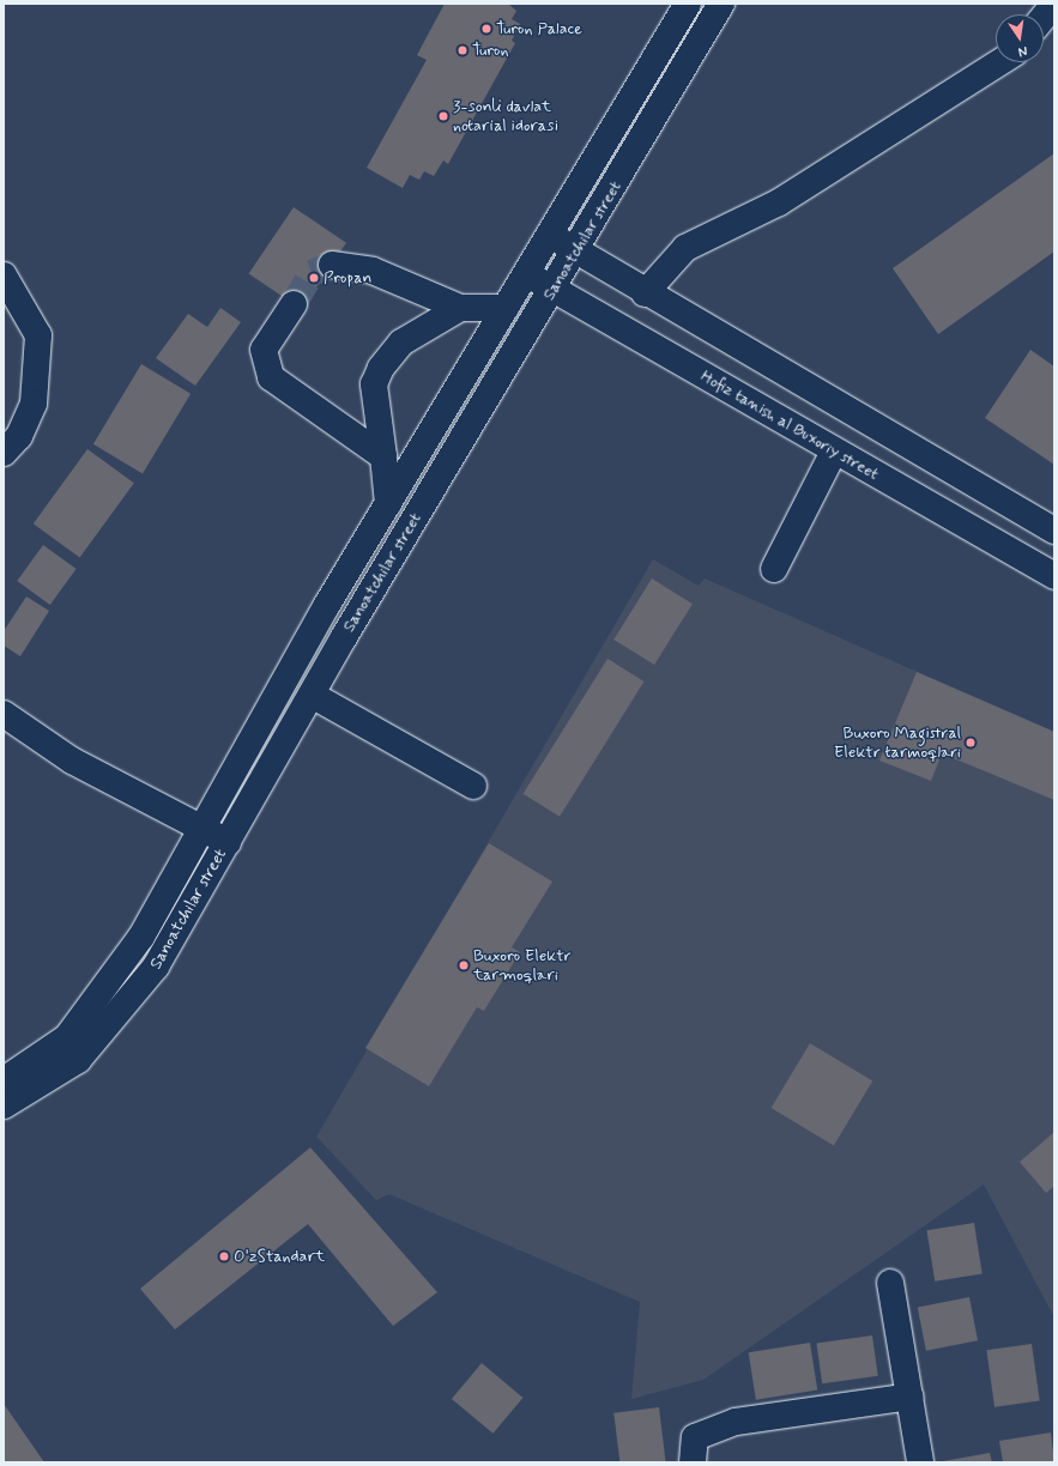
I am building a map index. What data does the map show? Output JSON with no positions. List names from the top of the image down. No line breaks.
{"streets":{"main road":["Sanoatchilar street","Hofiz tanish al Buxoriy street"]},"crossings":[["Sanoatchilar street","Hofiz tanish al Buxoriy street"]],"places":["Turon Palace","Turon","3-sonli davlat notarial idorasi","Propan","Buxoro Magistral Elektr tarmoqlari","Buxoro Elektr tarmoqlari","O'zStandart"],"north":"bottom"}
